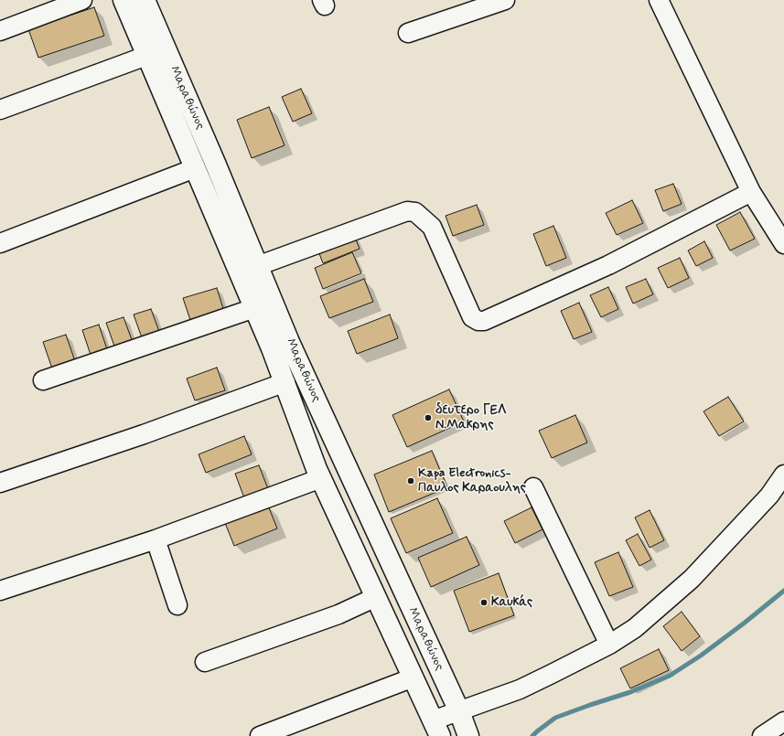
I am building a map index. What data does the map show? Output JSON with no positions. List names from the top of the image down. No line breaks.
{"streets":{"main road":["Μαραθώνος"]},"places":["δευτερο ΓΕΛ Ν.Μακρης","Kapa Electronics- Παυλος Καραουλης","Καυκάς"]}
